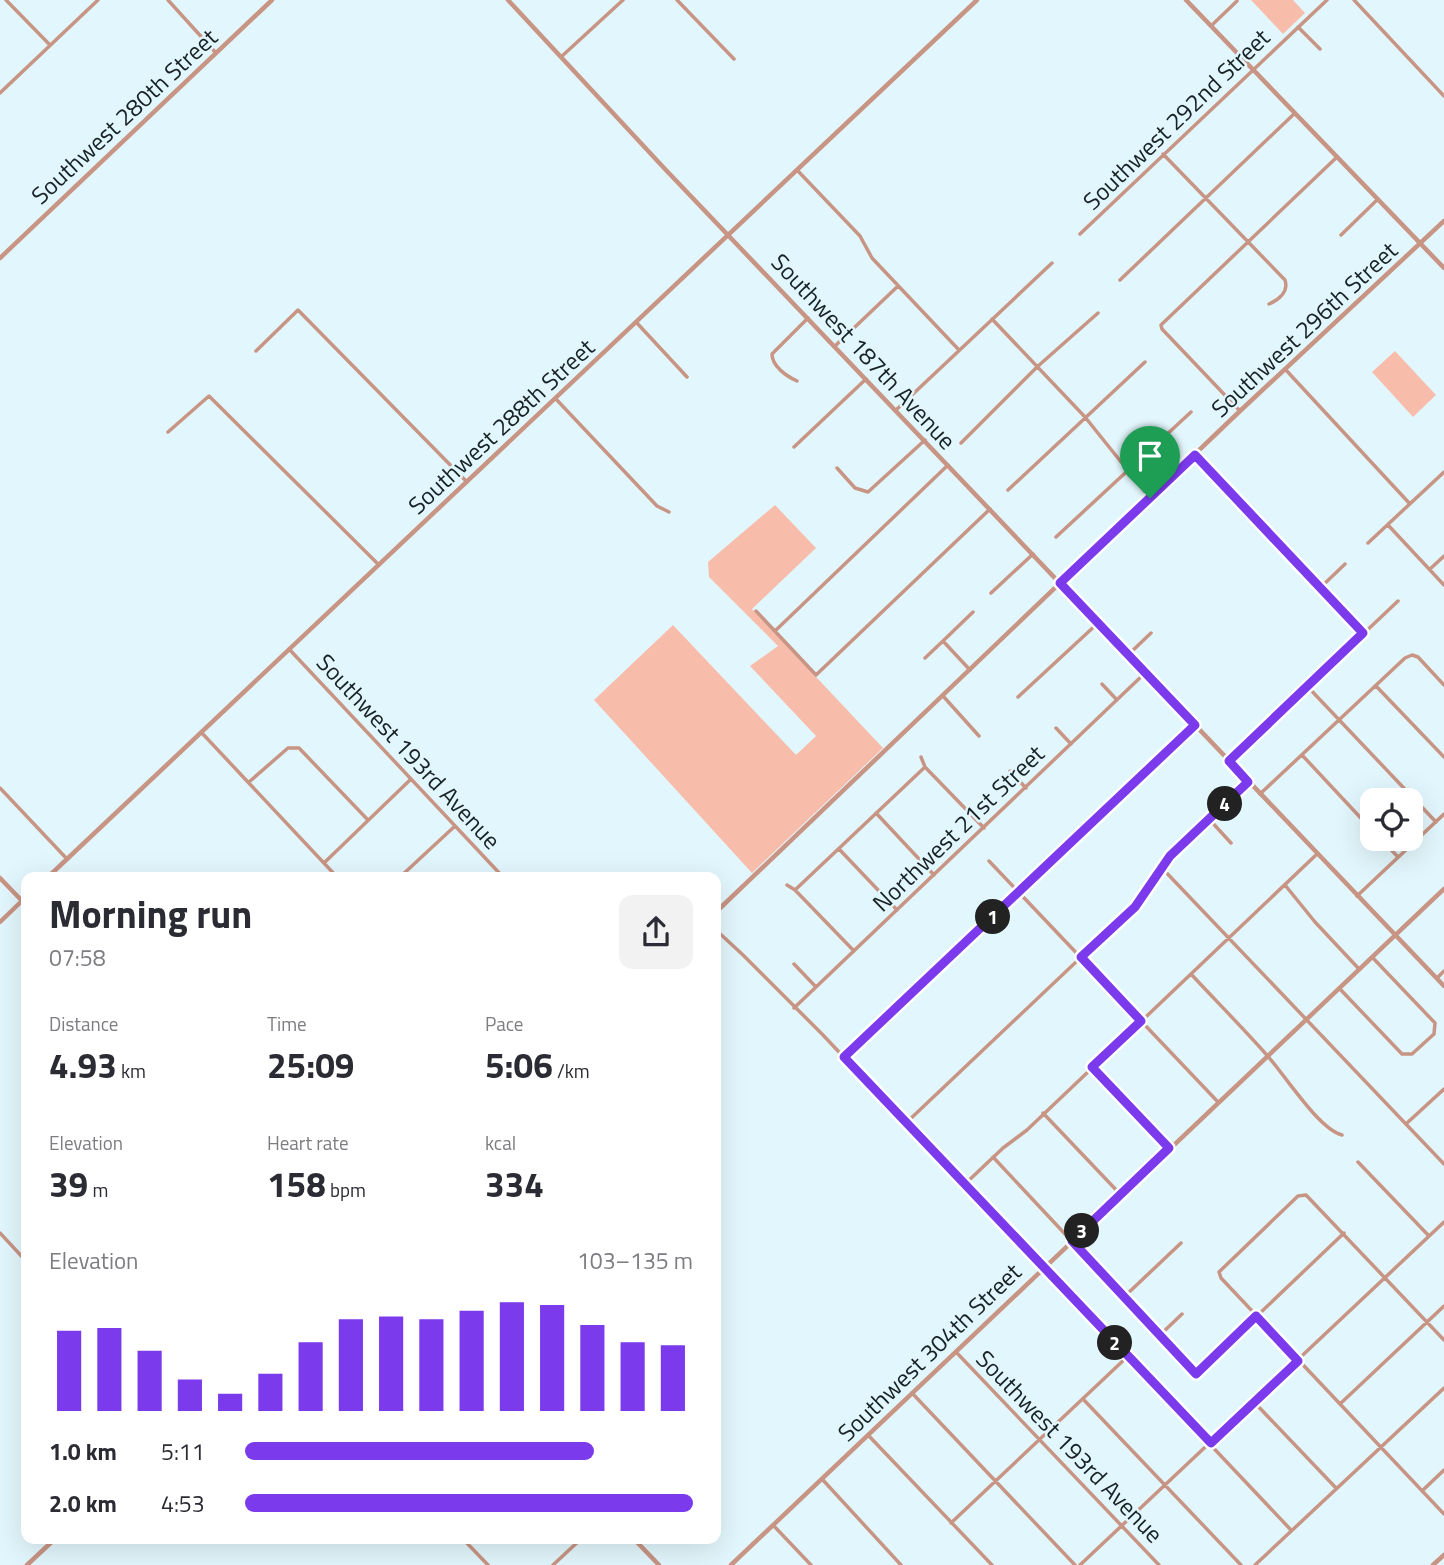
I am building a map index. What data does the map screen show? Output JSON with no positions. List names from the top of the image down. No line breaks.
{"streets":{"street":["Southwest 280th Street","Southwest 292nd Street","Southwest 296th Street","Southwest 187th Avenue","Southwest 288th Street","Southwest 193rd Avenue","Northwest 21st Street","Southwest 304th Street"]},"crossings":[["Southwest 296th Street","Southwest 187th Avenue"],["Southwest 187th Avenue","Southwest 288th Street"],["Southwest 187th Avenue","Northwest 21st Street"],["Southwest 187th Avenue","Southwest 304th Street"],["Southwest 288th Street","Southwest 193rd Avenue"],["Southwest 193rd Avenue","Southwest 304th Street"]],"page":{"pins":["4","1","3","2"],"heading":["Morning run","07:58"],"stats":[["Distance","4.93 km"],["Time","25:09"],["Pace","5:06 /km"],["Elevation","39 m"],["Heart rate","158 bpm"],["kcal","334"]],"chart":["Elevation","103–135 m"],"list":[{"name":"1.0 km","note":"5:11"},{"name":"2.0 km","note":"4:53"}]}}
